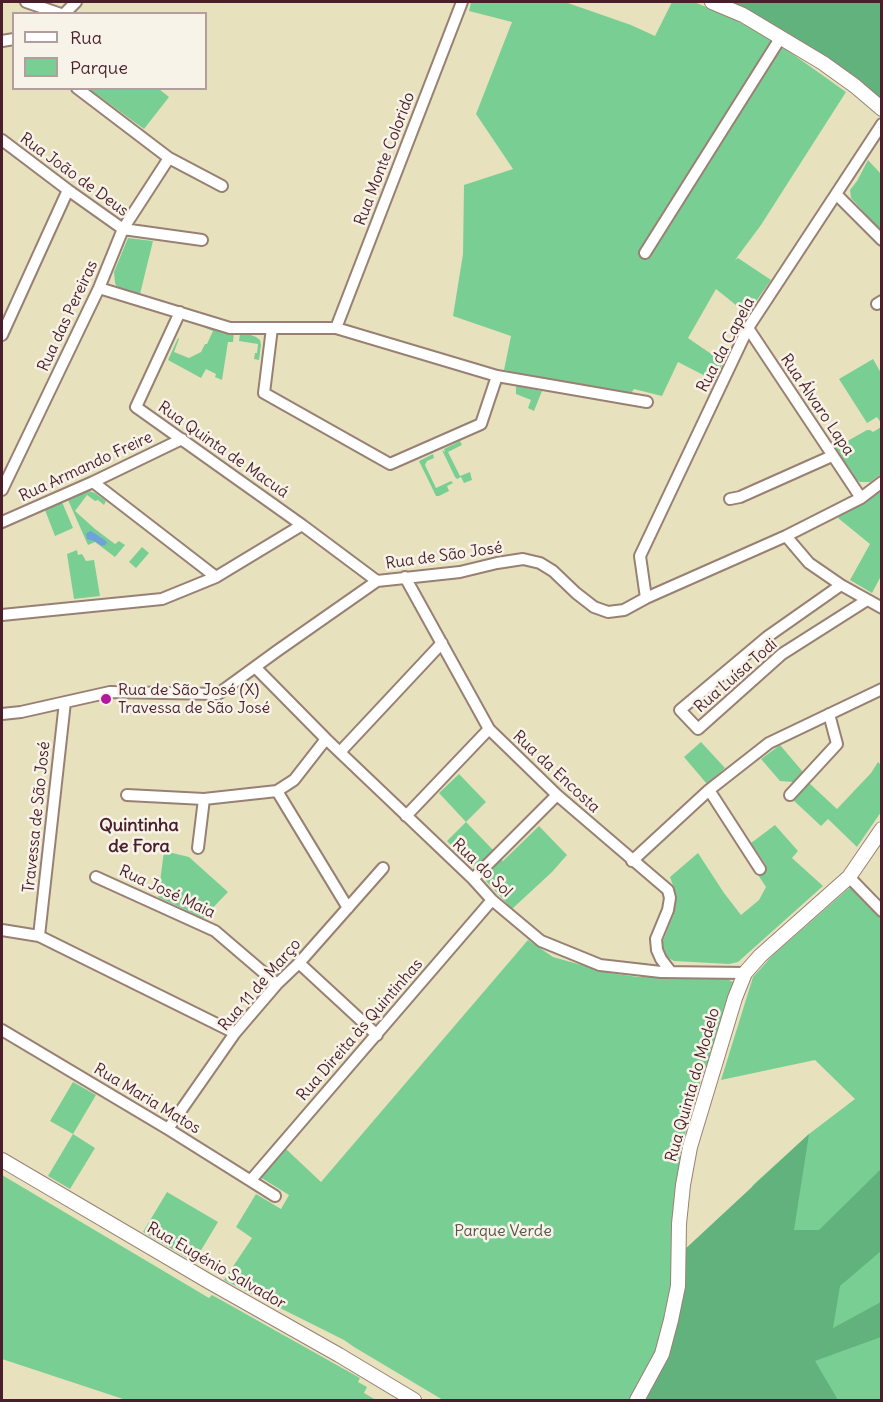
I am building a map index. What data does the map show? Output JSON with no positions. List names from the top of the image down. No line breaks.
{"streets":{"street":["Rua Monte Colorido","Rua João de Deus","Rua das Pereiras","Rua da Capela","Rua Álvaro Lapa","Rua Quinta de Macuá","Rua Armando Freire","Rua de São José","Rua Luísa Todi","Rua da Encosta","Travessa de São José","Rua do Sol","Rua José Maia","Rua 11 de Março","Rua Direita às Quintinhas","Rua Quinta do Modelo","Rua Maria Matos","Rua Eugénio Salvador"]},"crossings":[["Rua João de Deus","Rua das Pereiras"],["Rua da Capela","Rua Álvaro Lapa"],["Rua da Capela","Rua de São José"],["Rua Álvaro Lapa","Rua de São José"],["Rua Quinta de Macuá","Rua Armando Freire"],["Rua Quinta de Macuá","Rua de São José"],["Rua de São José","Rua da Encosta"],["Rua de São José","Travessa de São José"],["Rua de São José","Rua do Sol"],["Rua da Encosta","Rua do Sol"],["Rua do Sol","Rua Direita às Quintinhas"],["Rua do Sol","Rua Quinta do Modelo"],["Rua José Maia","Rua 11 de Março"],["Rua 11 de Março","Rua Maria Matos"],["Rua Direita às Quintinhas","Rua Maria Matos"]],"districts":["Quintinha de Fora"],"parks":["Parque Verde"],"places":["Rua de São José (X) Travessa de São José"],"legend":["Rua","Parque"]}
